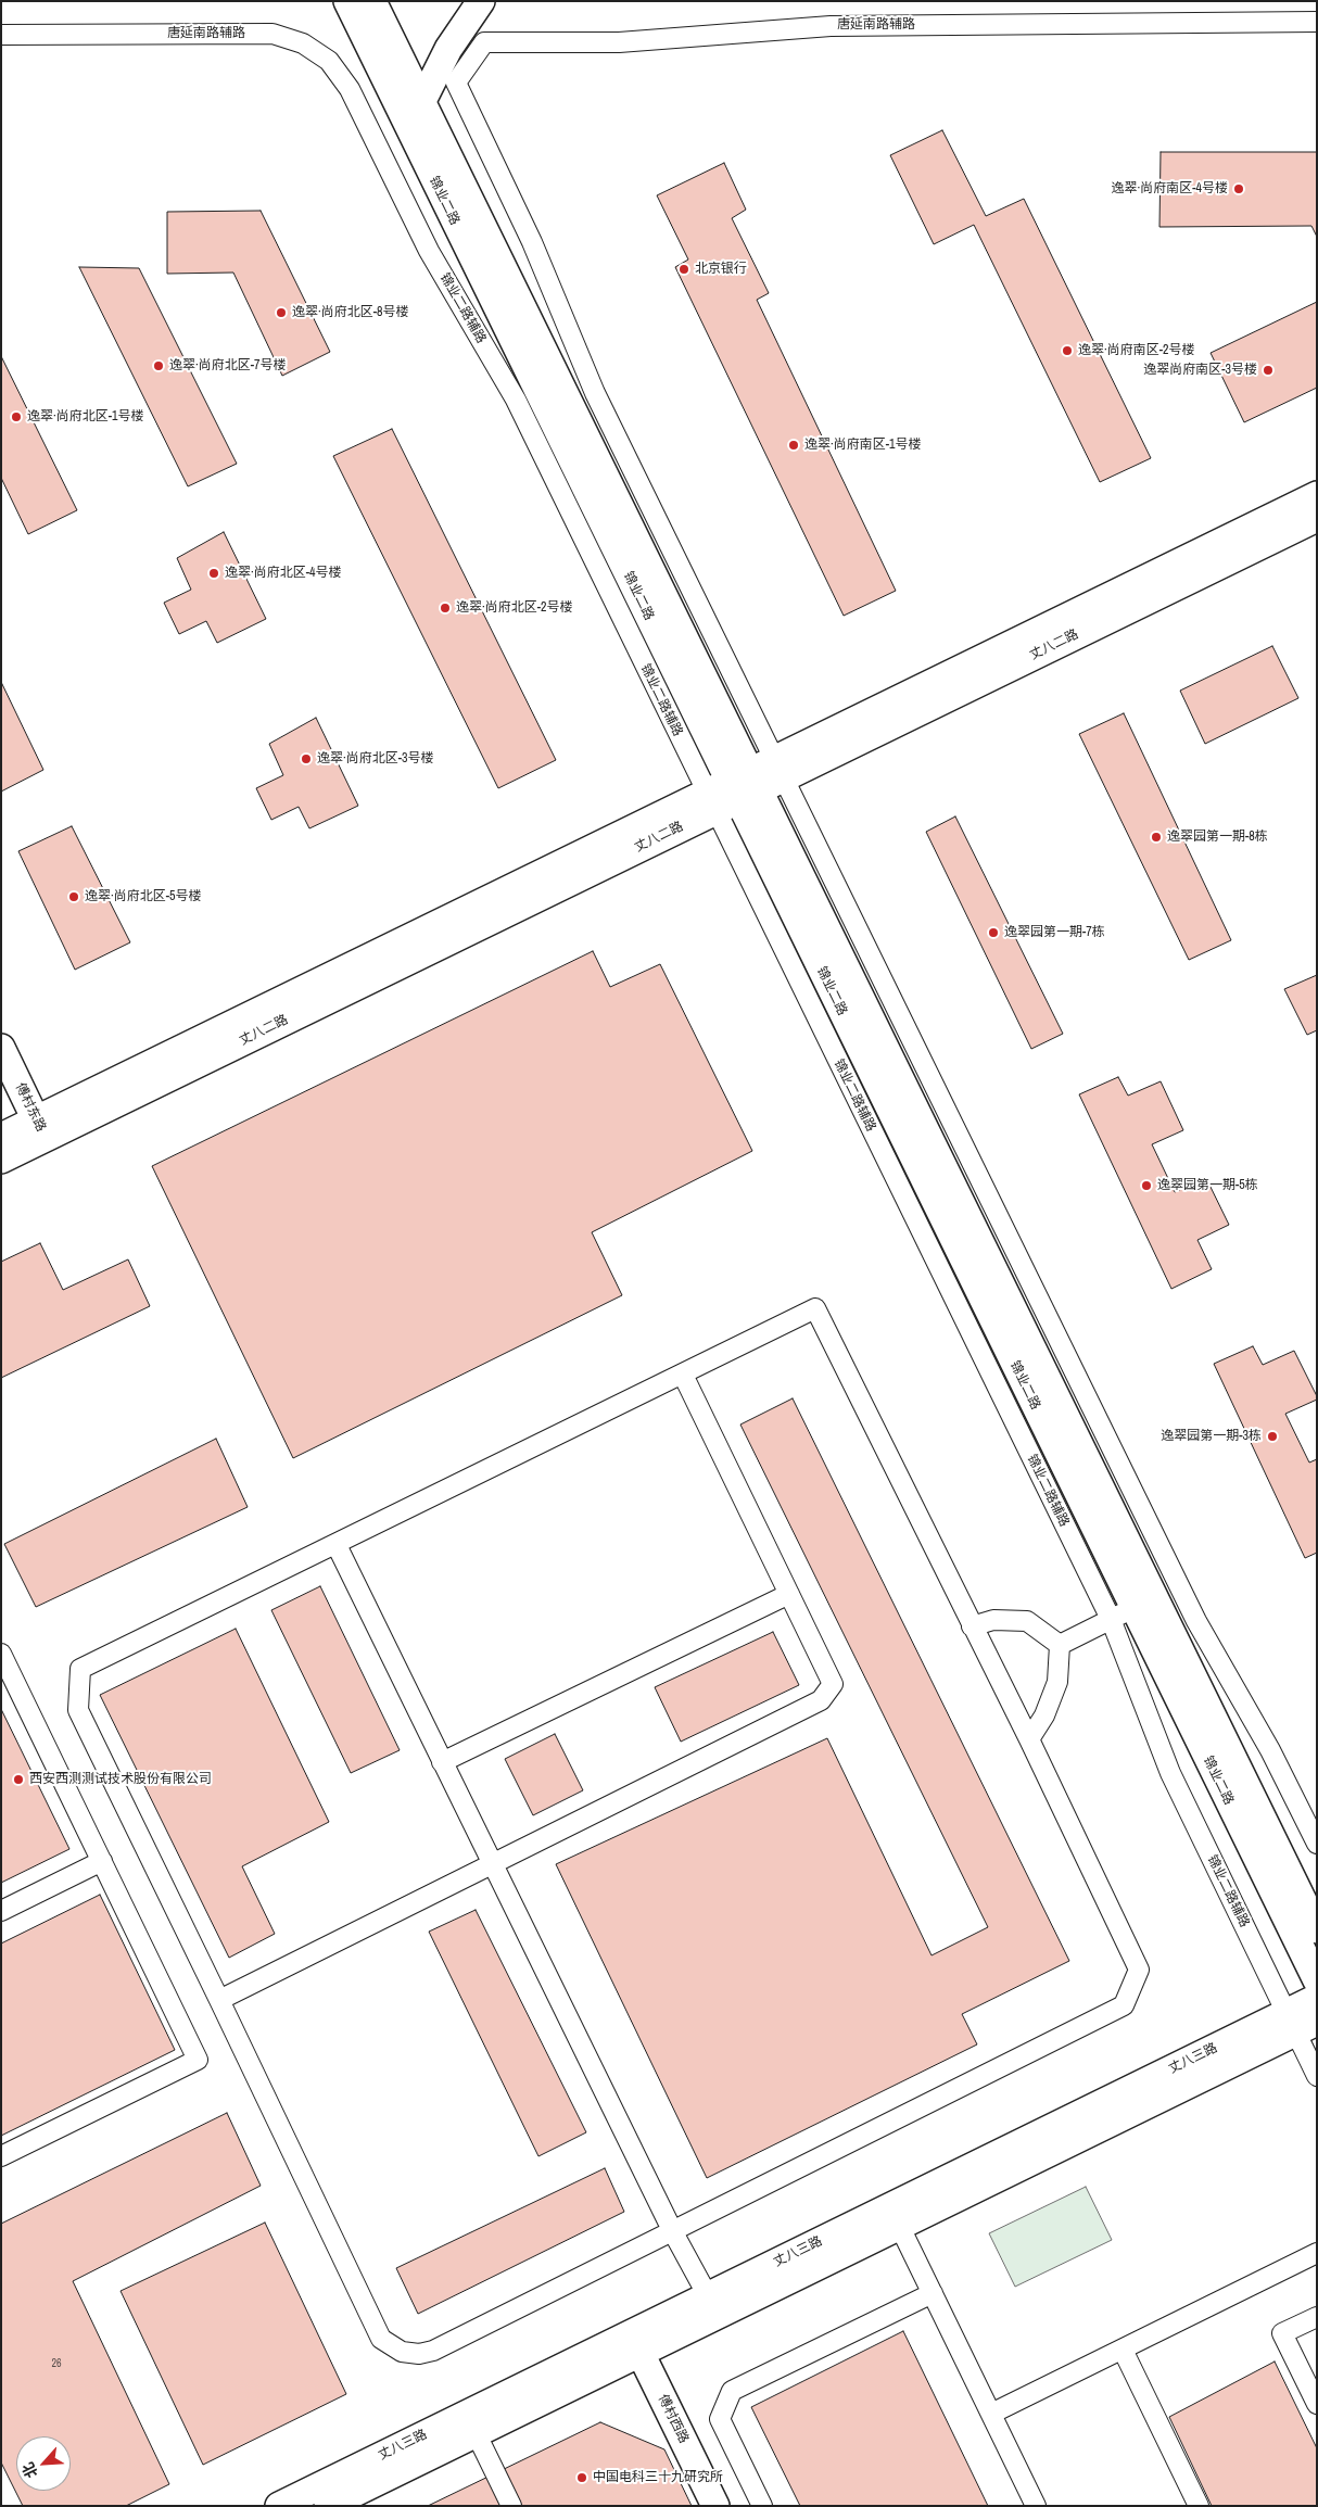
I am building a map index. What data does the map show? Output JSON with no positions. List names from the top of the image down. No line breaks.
{"streets":{"street":["唐延南路辅路","锦业二路","锦业二路辅路","丈八二路","傅村东路","丈八三路","傅村西路"]},"crossings":[["唐延南路辅路","锦业二路辅路"],["唐延南路辅路","丈八二路"],["锦业二路","锦业二路辅路"],["锦业二路","丈八二路"],["锦业二路辅路","丈八二路"],["锦业二路辅路","丈八三路"],["丈八二路","傅村东路"],["丈八三路","傅村西路"]],"places":["逸翠·尚府南区-4号楼","北京银行","逸翠·尚府北区-8号楼","逸翠·尚府南区-2号楼","逸翠·尚府北区-7号楼","逸翠尚府南区-3号楼","逸翠·尚府北区-1号楼","逸翠·尚府南区-1号楼","逸翠·尚府北区-4号楼","逸翠·尚府北区-2号楼","逸翠·尚府北区-3号楼","逸翠园第一期-8栋","逸翠·尚府北区-5号楼","逸翠园第一期-7栋","逸翠园第一期-5栋","逸翠园第一期-3栋","西安西测测试技术股份有限公司","中国电科三十九研究所"],"house_numbers":["26"],"north":"bottom left"}
